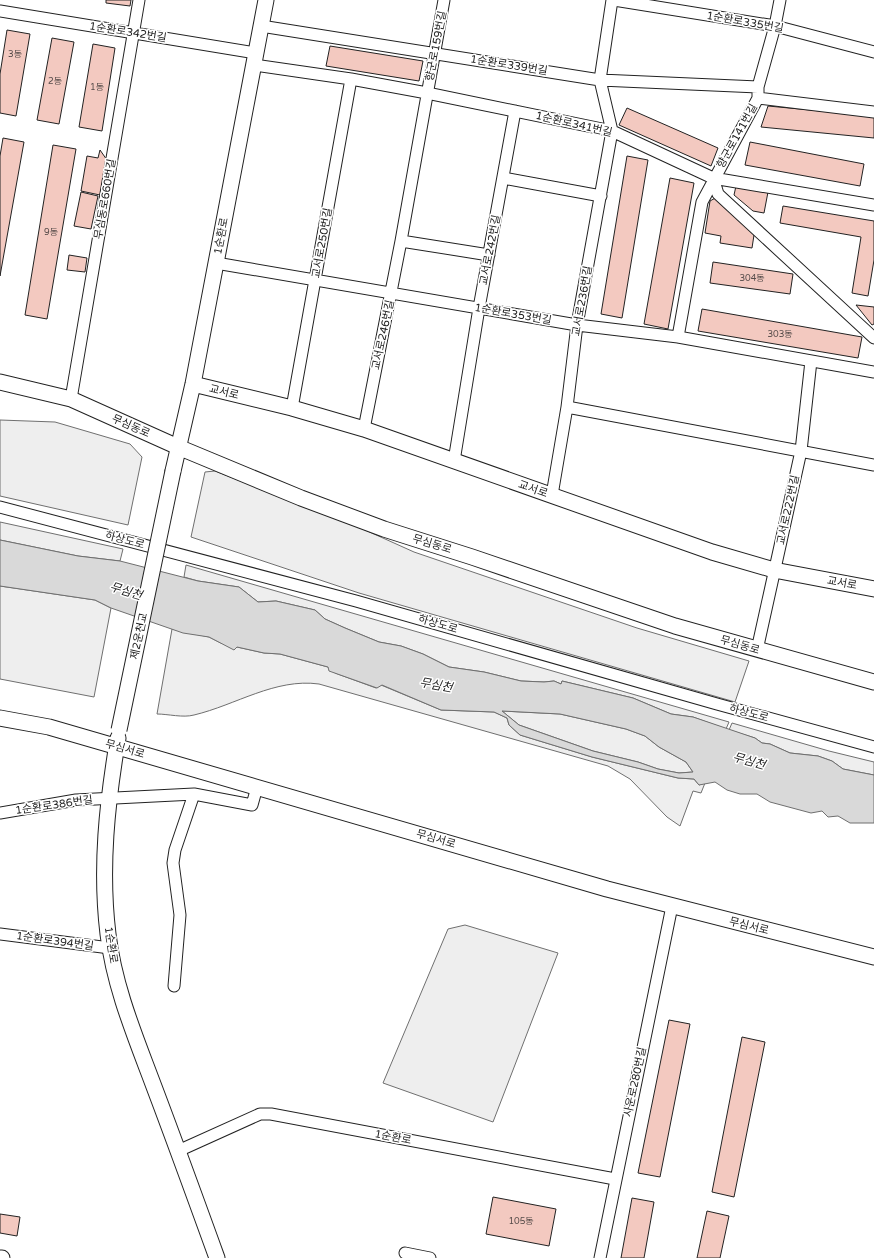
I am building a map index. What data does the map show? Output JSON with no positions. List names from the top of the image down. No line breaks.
{"streets":{"main road":["1순환로","교서로","무심동로","제2운천교","무심서로"],"street":["1순환로335번길","1순환로342번길","향군로159번길","1순환로339번길","1순환로341번길","향군로141번길","무심동로660번길","교서로250번길","교서로242번길","교서로236번길","1순환로353번길","교서로246번길","교서로222번길","하상도로","1순환로386번길","1순환로394번길","사운로280번길"]},"crossings":[["1순환로335번길","향군로141번길"],["1순환로342번길","1순환로341번길"],["1순환로342번길","무심동로660번길"],["1순환로342번길","1순환로"],["1순환로342번길","교서로250번길"],["향군로159번길","1순환로339번길"],["향군로159번길","1순환로341번길"],["향군로159번길","교서로246번길"],["1순환로339번길","향군로141번길"],["1순환로339번길","1순환로"],["1순환로341번길","향군로141번길"],["1순환로341번길","교서로250번길"],["1순환로341번길","교서로242번길"],["1순환로341번길","교서로236번길"],["1순환로341번길","교서로246번길"],["향군로141번길","1순환로353번길"],["무심동로660번길","무심동로"],["1순환로","1순환로353번길"],["1순환로","교서로"],["1순환로","무심동로"],["1순환로","제2운천교"],["1순환로","무심서로"],["1순환로","1순환로386번길"],["1순환로","1순환로394번길"],["1순환로","사운로280번길"],["교서로250번길","1순환로353번길"],["교서로250번길","교서로"],["교서로242번길","1순환로353번길"],["교서로242번길","교서로"],["교서로236번길","1순환로353번길"],["교서로236번길","교서로"],["1순환로353번길","교서로246번길"],["1순환로353번길","교서로222번길"],["교서로246번길","교서로"],["교서로","교서로222번길"],["무심동로","교서로222번길"],["무심서로","1순환로386번길"],["무심서로","사운로280번길"]],"water":["무심천"],"house_numbers":["3동","2동","1동","9동","304동","303동","105동"]}
